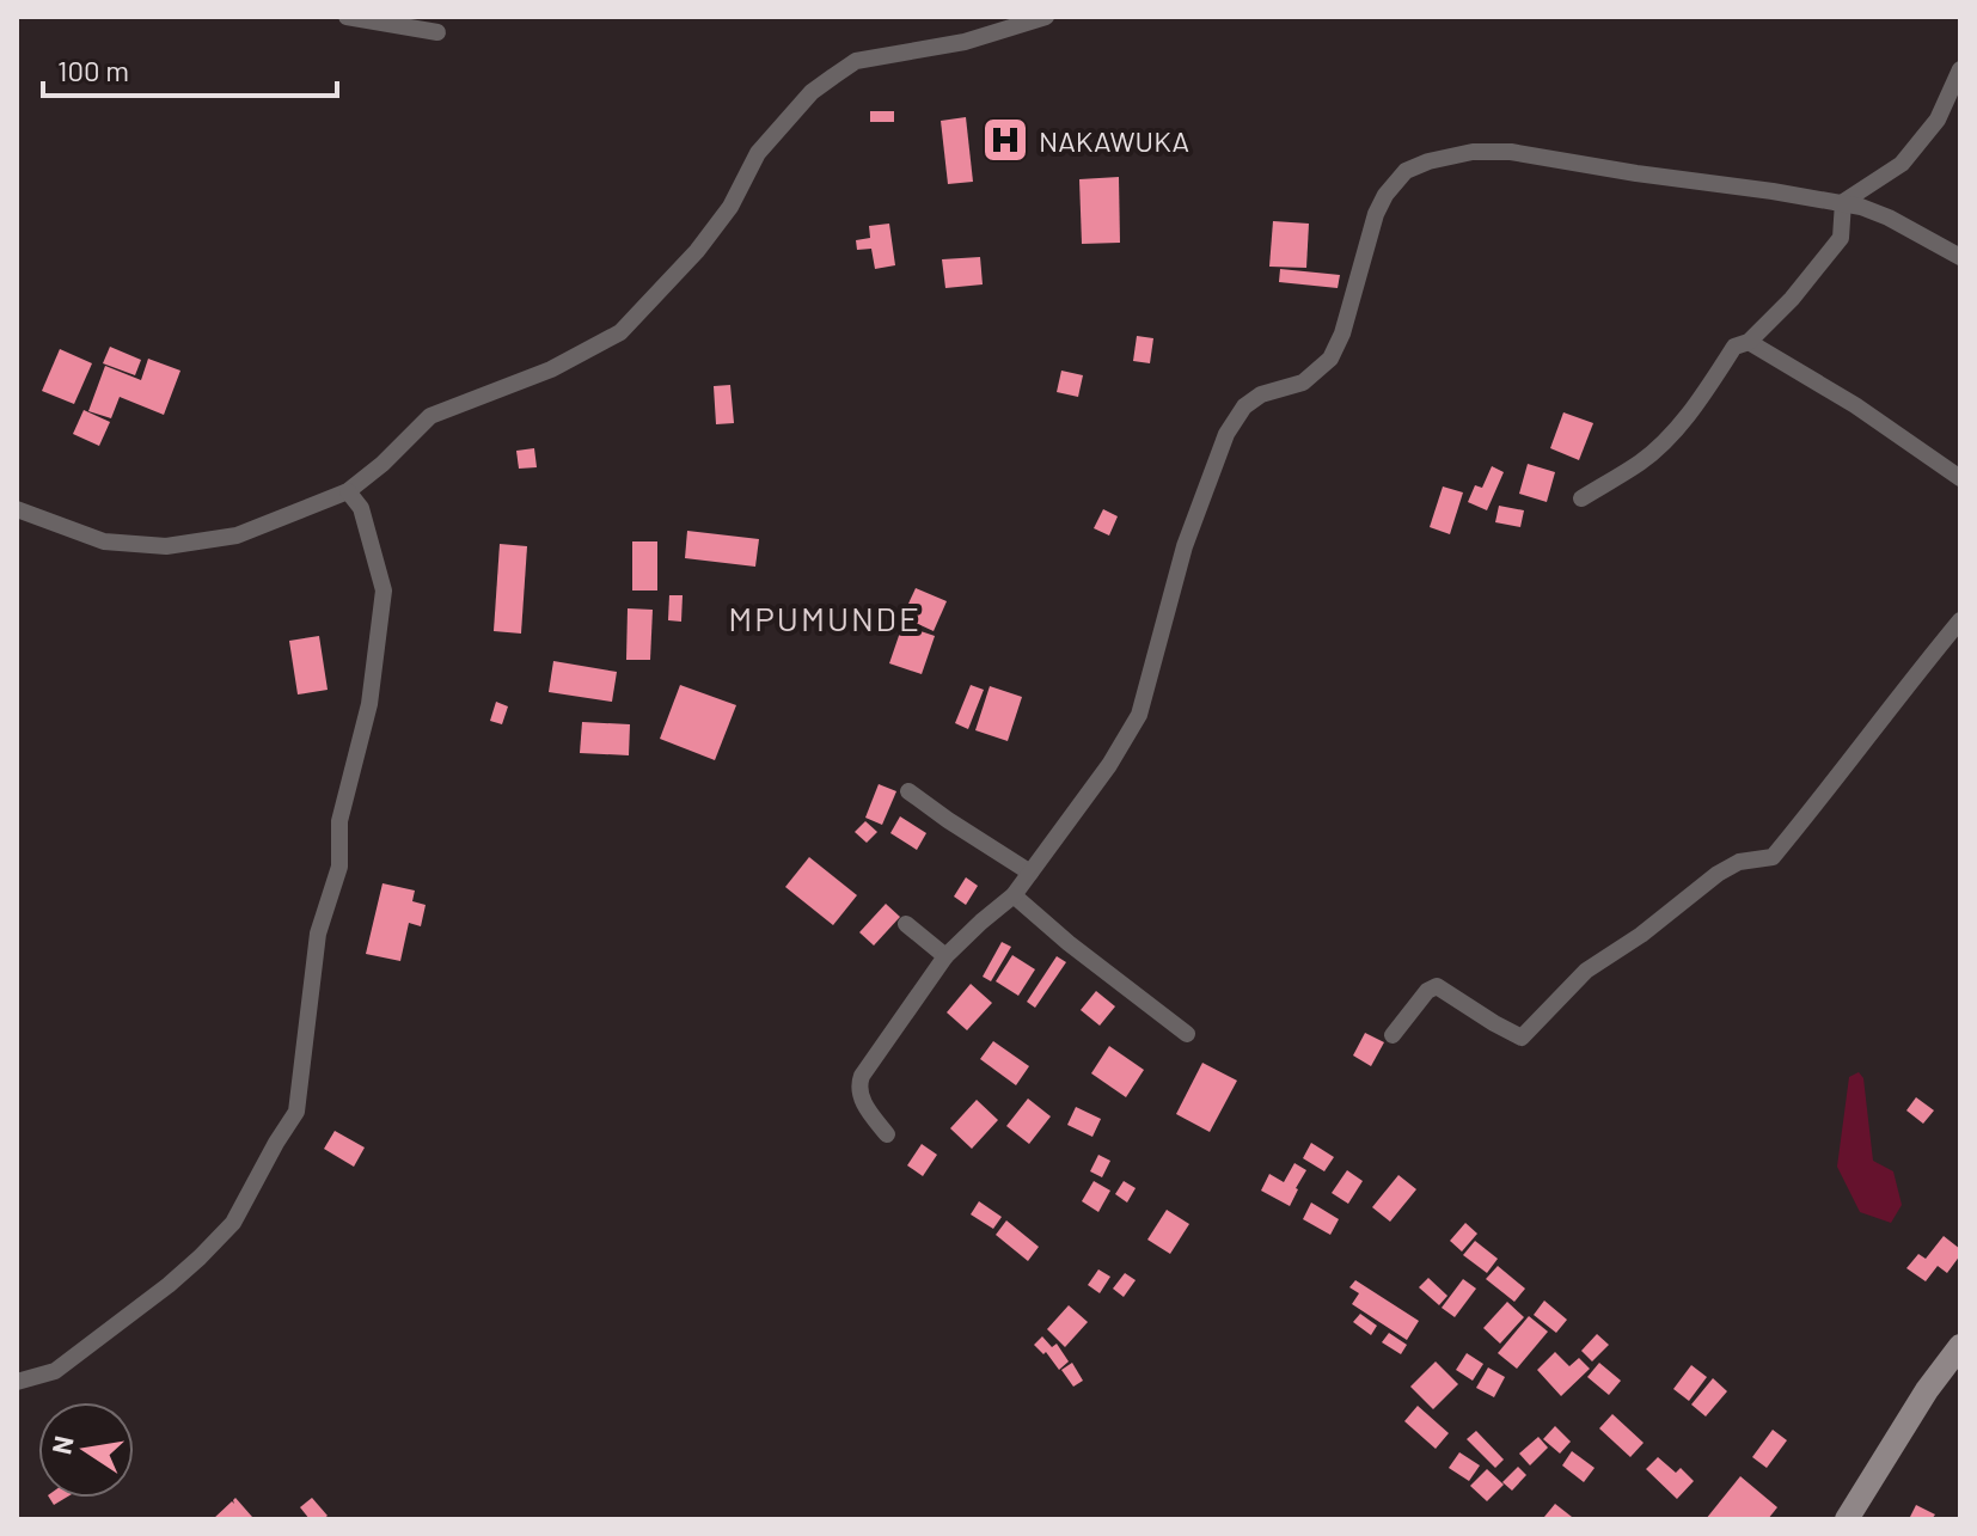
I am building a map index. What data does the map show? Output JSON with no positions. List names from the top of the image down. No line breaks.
{"districts":["MPUMUNDE"],"places":{"hospital":["NAKAWUKA"]},"scale_bar":"100 m","north":"left"}
